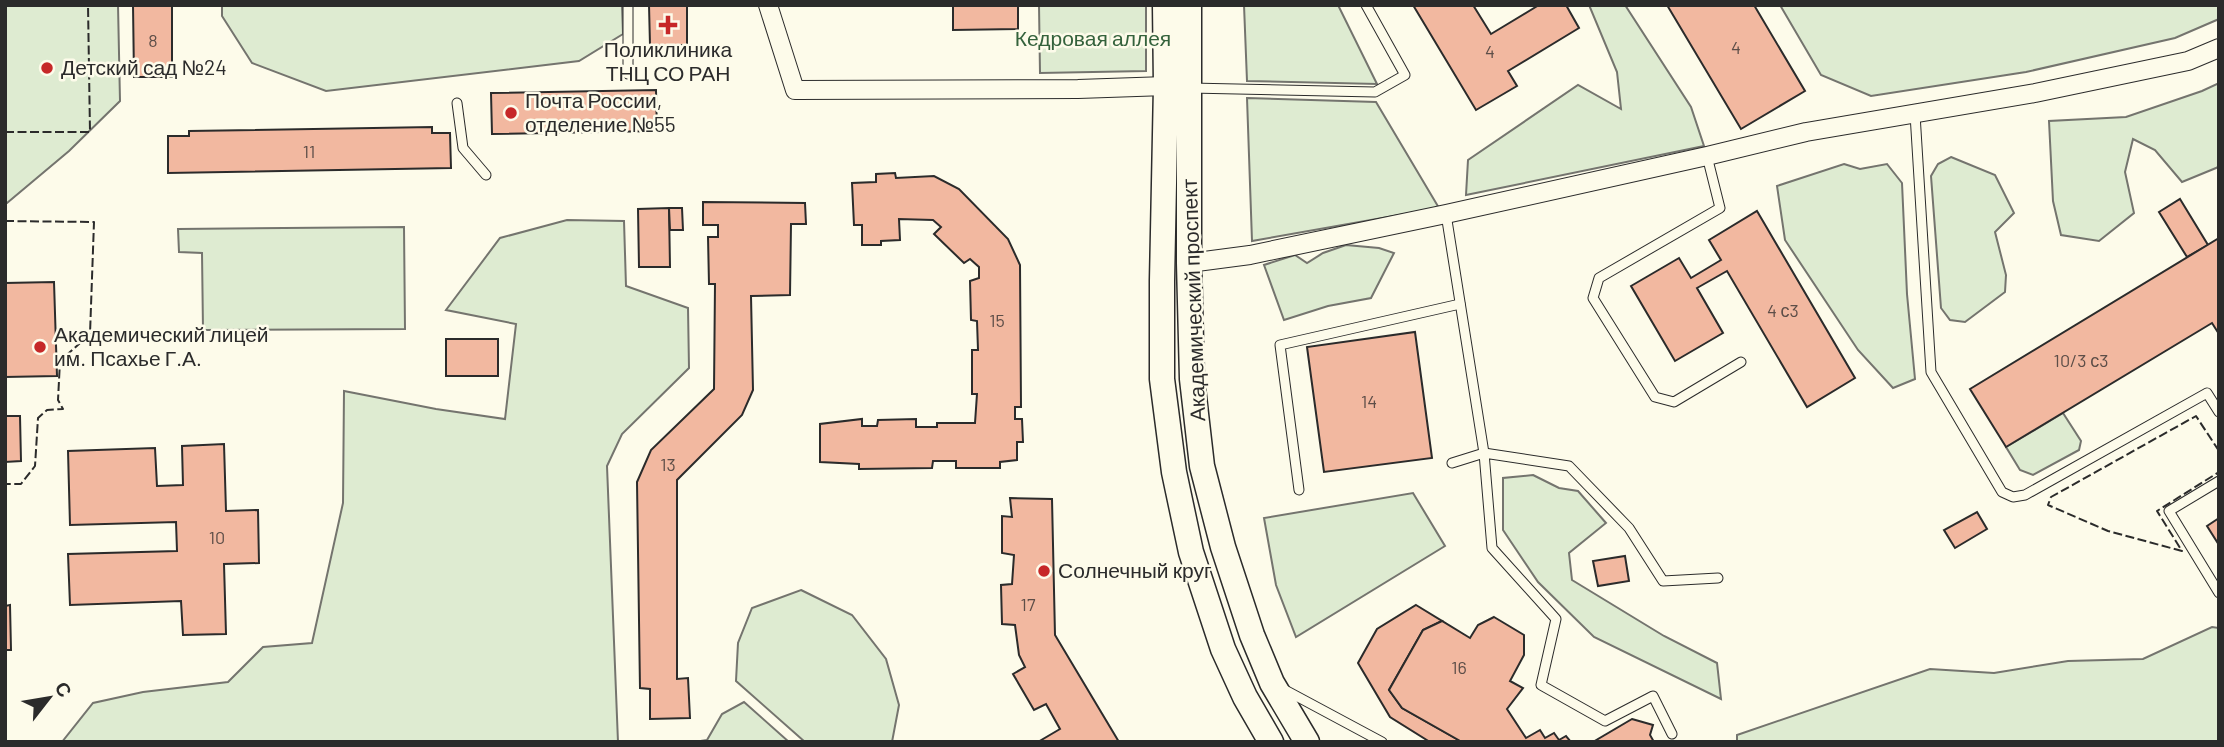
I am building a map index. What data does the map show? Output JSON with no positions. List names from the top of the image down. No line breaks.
{"streets":{"main road":["Академический проспект"]},"parks":["Кедровая аллея"],"places":{"health":["Поликлиника ТНЦ СО РАН"],"other":["Детский сад №24","Почта России, отделение №55","Академический лицей им. Псахье Г.А.","Солнечный круг"]},"house_numbers":["8","4","4","11","4 с3","15","10/3 с3","14","13","10","17","16"],"north":"top right"}
